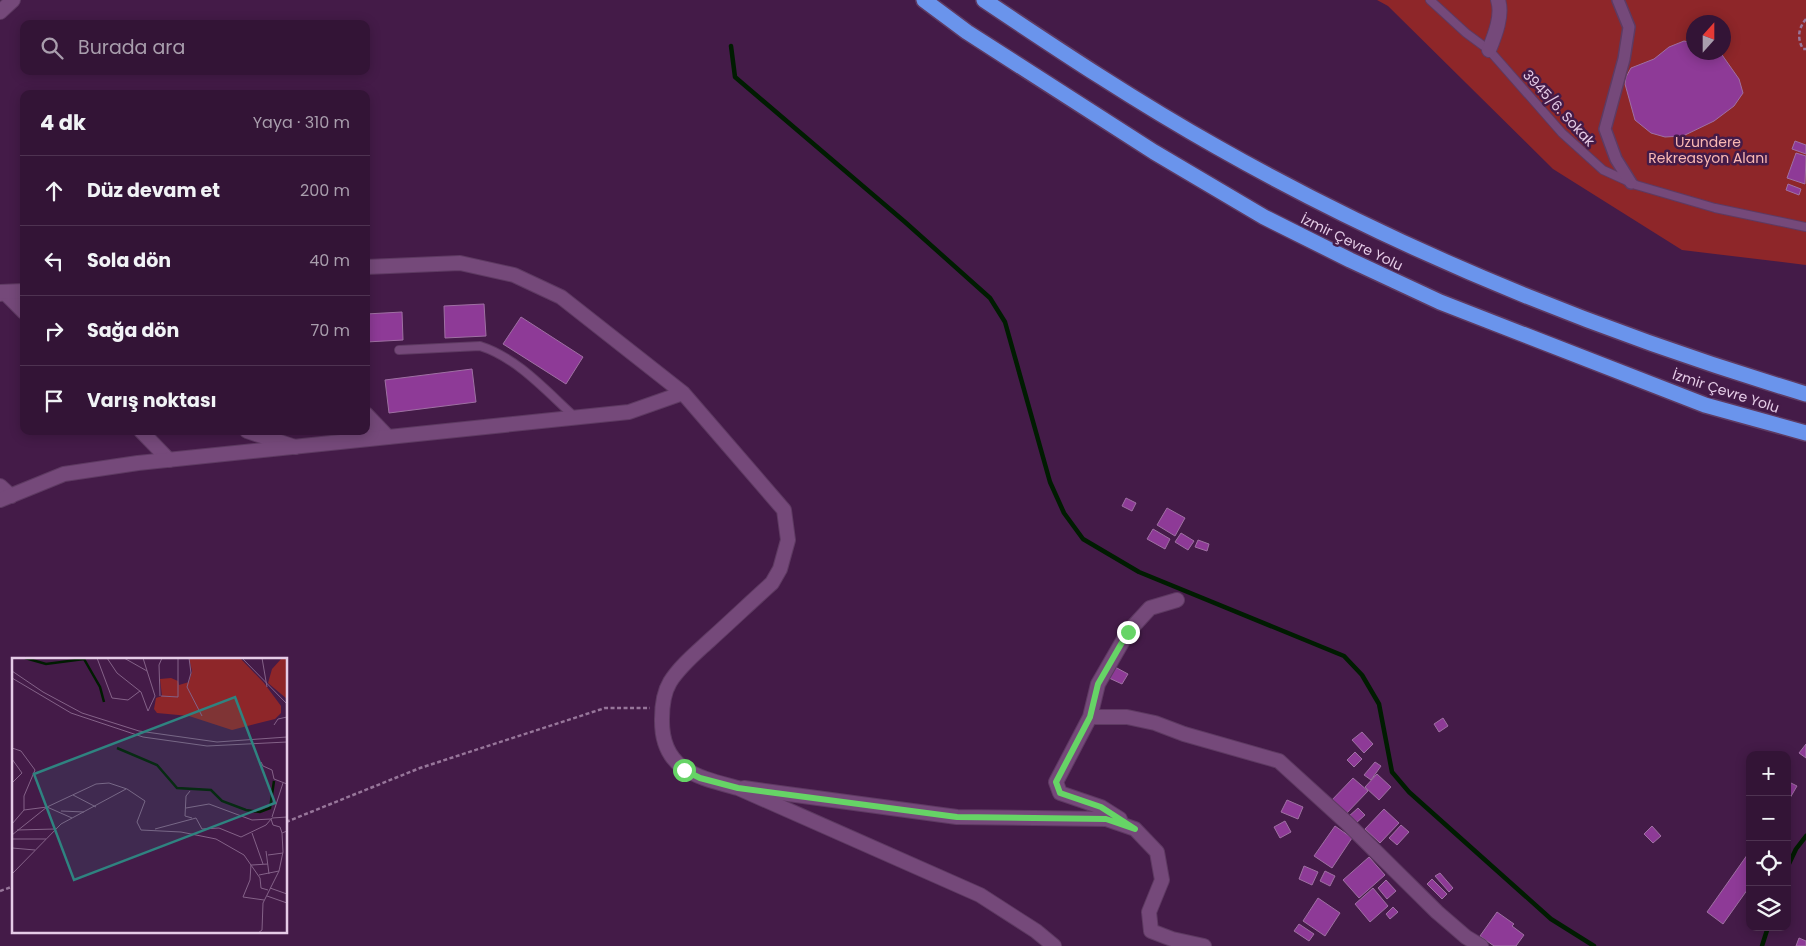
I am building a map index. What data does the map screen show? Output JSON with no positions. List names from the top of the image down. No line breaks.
{"streets":{"highway":["İzmir Çevre Yolu"],"lane":["3945/6. Sokak"]},"parks":["Uzundere Rekreasyon Alanı"],"north":"top","page":{"search":"Burada ara","heading":["4 dk","Yaya · 310 m"],"list":[["Düz devam et","200 m"],["Sola dön","40 m"],["Sağa dön","70 m"],"Varış noktası"],"map_buttons":["+","−"]}}
